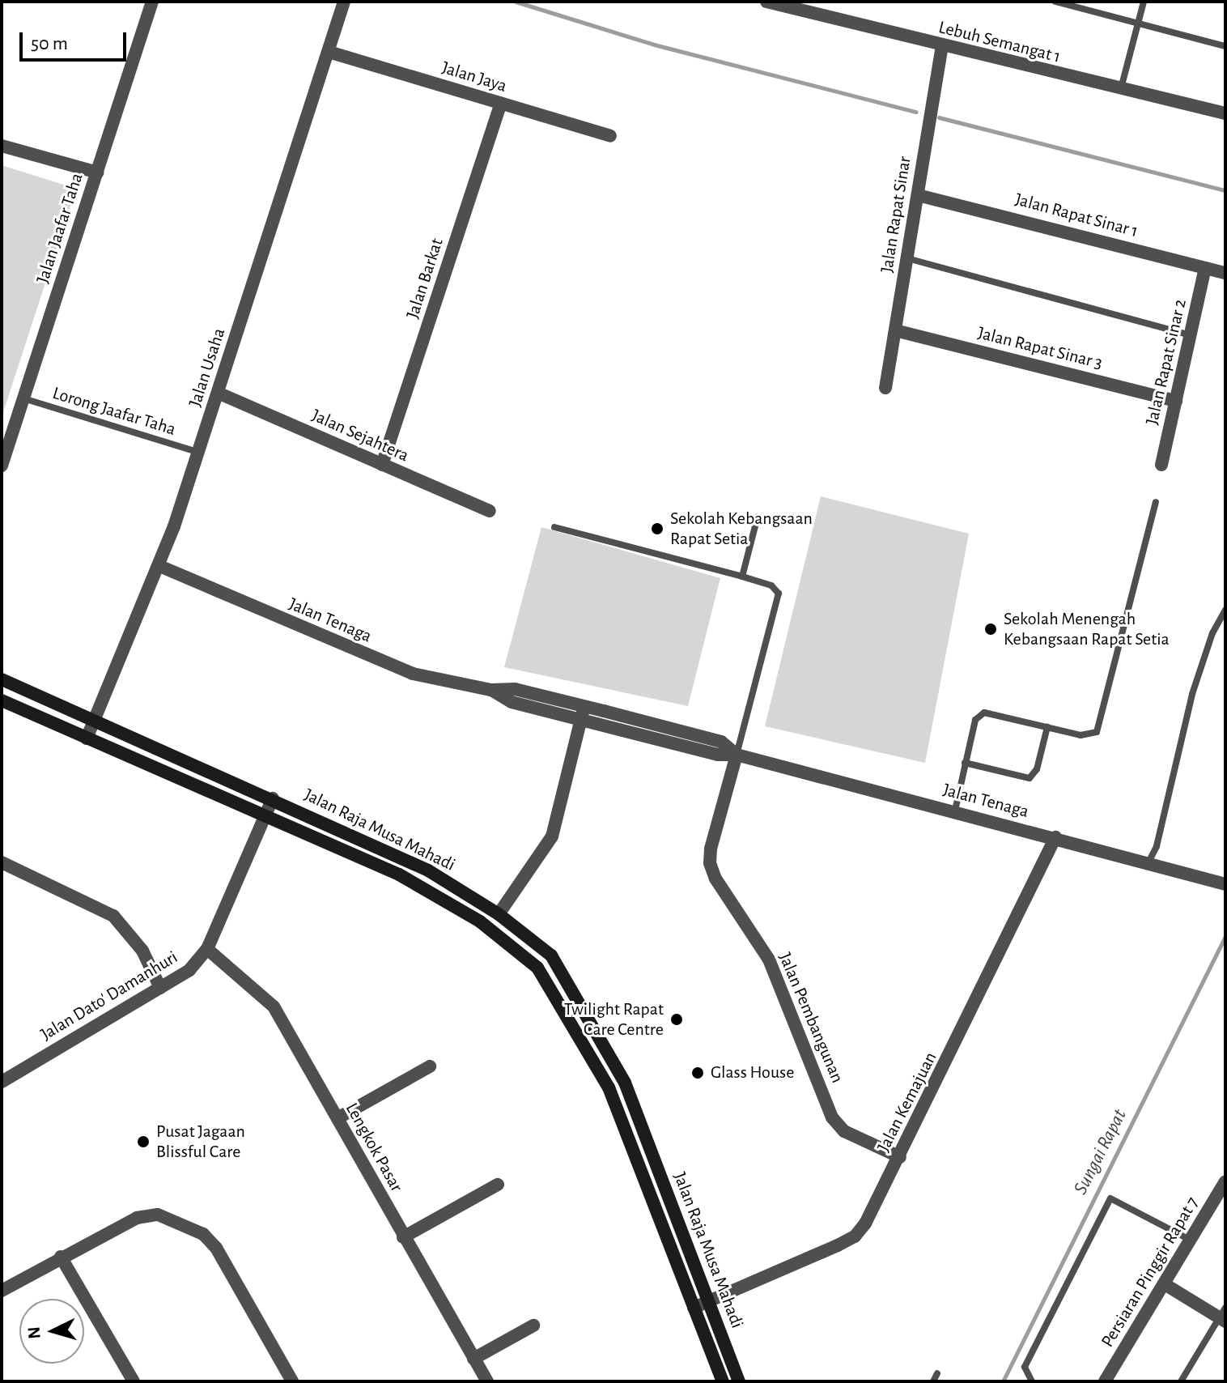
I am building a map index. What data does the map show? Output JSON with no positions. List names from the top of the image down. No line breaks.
{"streets":{"main road":["Jalan Raja Musa Mahadi"],"street":["Lebuh Semangat 1","Jalan Jaya","Jalan Rapat Sinar","Jalan Rapat Sinar 1","Jalan Jaafar Taha","Jalan Barkat","Jalan Rapat Sinar 3","Jalan Rapat Sinar 2","Jalan Usaha","Jalan Sejahtera","Jalan Tenaga","Jalan Dato' Damanhuri","Jalan Pembangunan","Jalan Kemajuan","Lengkok Pasar","Persiaran Pinggir Rapat 7"],"lane":["Lorong Jaafar Taha"]},"crossings":[["Lebuh Semangat 1","Jalan Rapat Sinar"],["Jalan Jaya","Jalan Barkat"],["Jalan Jaya","Jalan Usaha"],["Jalan Rapat Sinar","Jalan Rapat Sinar 1"],["Jalan Rapat Sinar","Jalan Rapat Sinar 3"],["Jalan Rapat Sinar 1","Jalan Rapat Sinar 2"],["Jalan Jaafar Taha","Lorong Jaafar Taha"],["Jalan Barkat","Jalan Sejahtera"],["Jalan Rapat Sinar 3","Jalan Rapat Sinar 2"],["Jalan Usaha","Lorong Jaafar Taha"],["Jalan Usaha","Jalan Sejahtera"],["Jalan Usaha","Jalan Tenaga"],["Jalan Usaha","Jalan Raja Musa Mahadi"],["Jalan Tenaga","Jalan Pembangunan"],["Jalan Tenaga","Jalan Kemajuan"],["Jalan Raja Musa Mahadi","Jalan Dato' Damanhuri"],["Jalan Raja Musa Mahadi","Jalan Kemajuan"],["Jalan Dato' Damanhuri","Lengkok Pasar"],["Jalan Pembangunan","Jalan Kemajuan"]],"water":["Sungai Rapat"],"places":["Sekolah Kebangsaan Rapat Setia","Sekolah Menengah Kebangsaan Rapat Setia","Twilight Rapat Care Centre","Glass House","Pusat Jagaan Blissful Care"],"scale_bar":"50 m","north":"left"}
